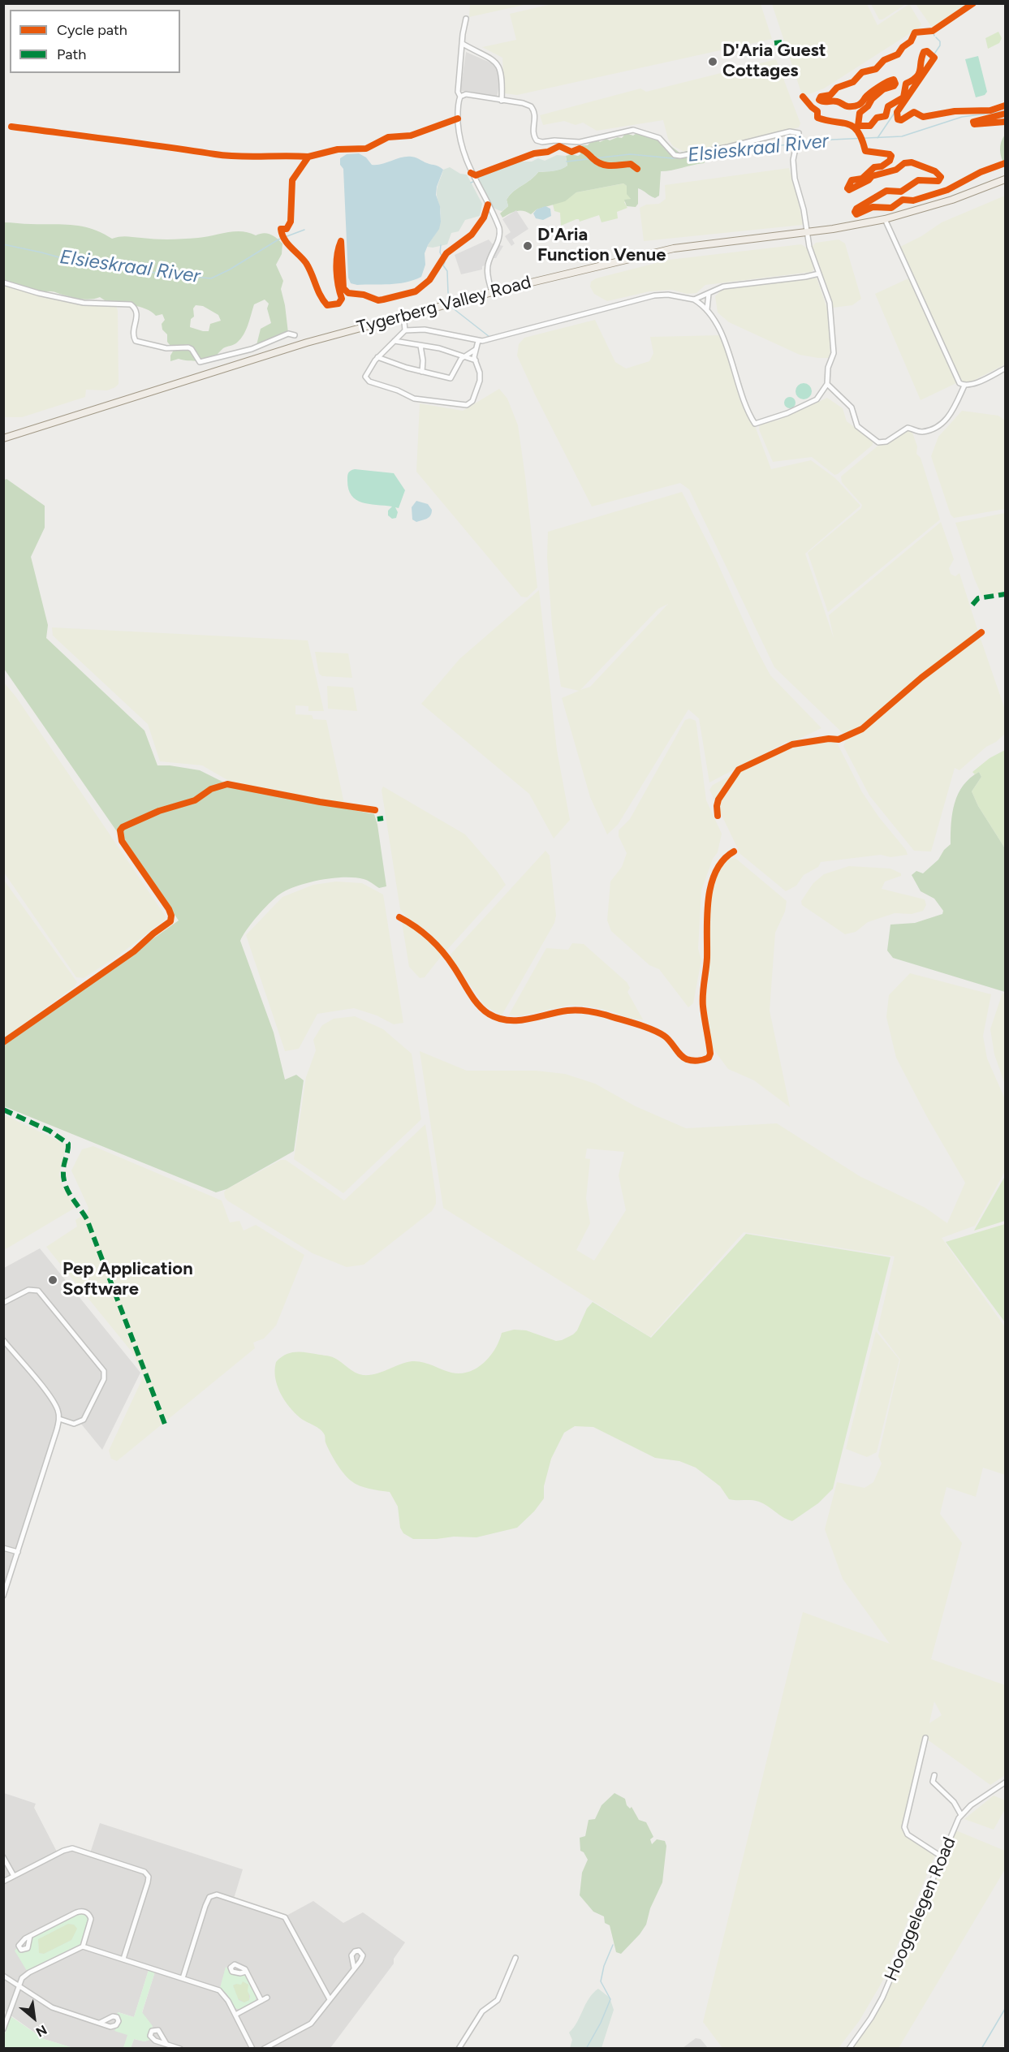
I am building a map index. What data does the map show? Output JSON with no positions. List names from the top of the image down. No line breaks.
{"streets":{"main road":["Tygerberg Valley Road"],"street":["Hooggelegen Road"]},"water":["Elsieskraal River"],"places":["D'Aria Guest Cottages","D'Aria Function Venue","Pep Application Software"],"legend":["Cycle path","Path"],"north":"bottom right"}
